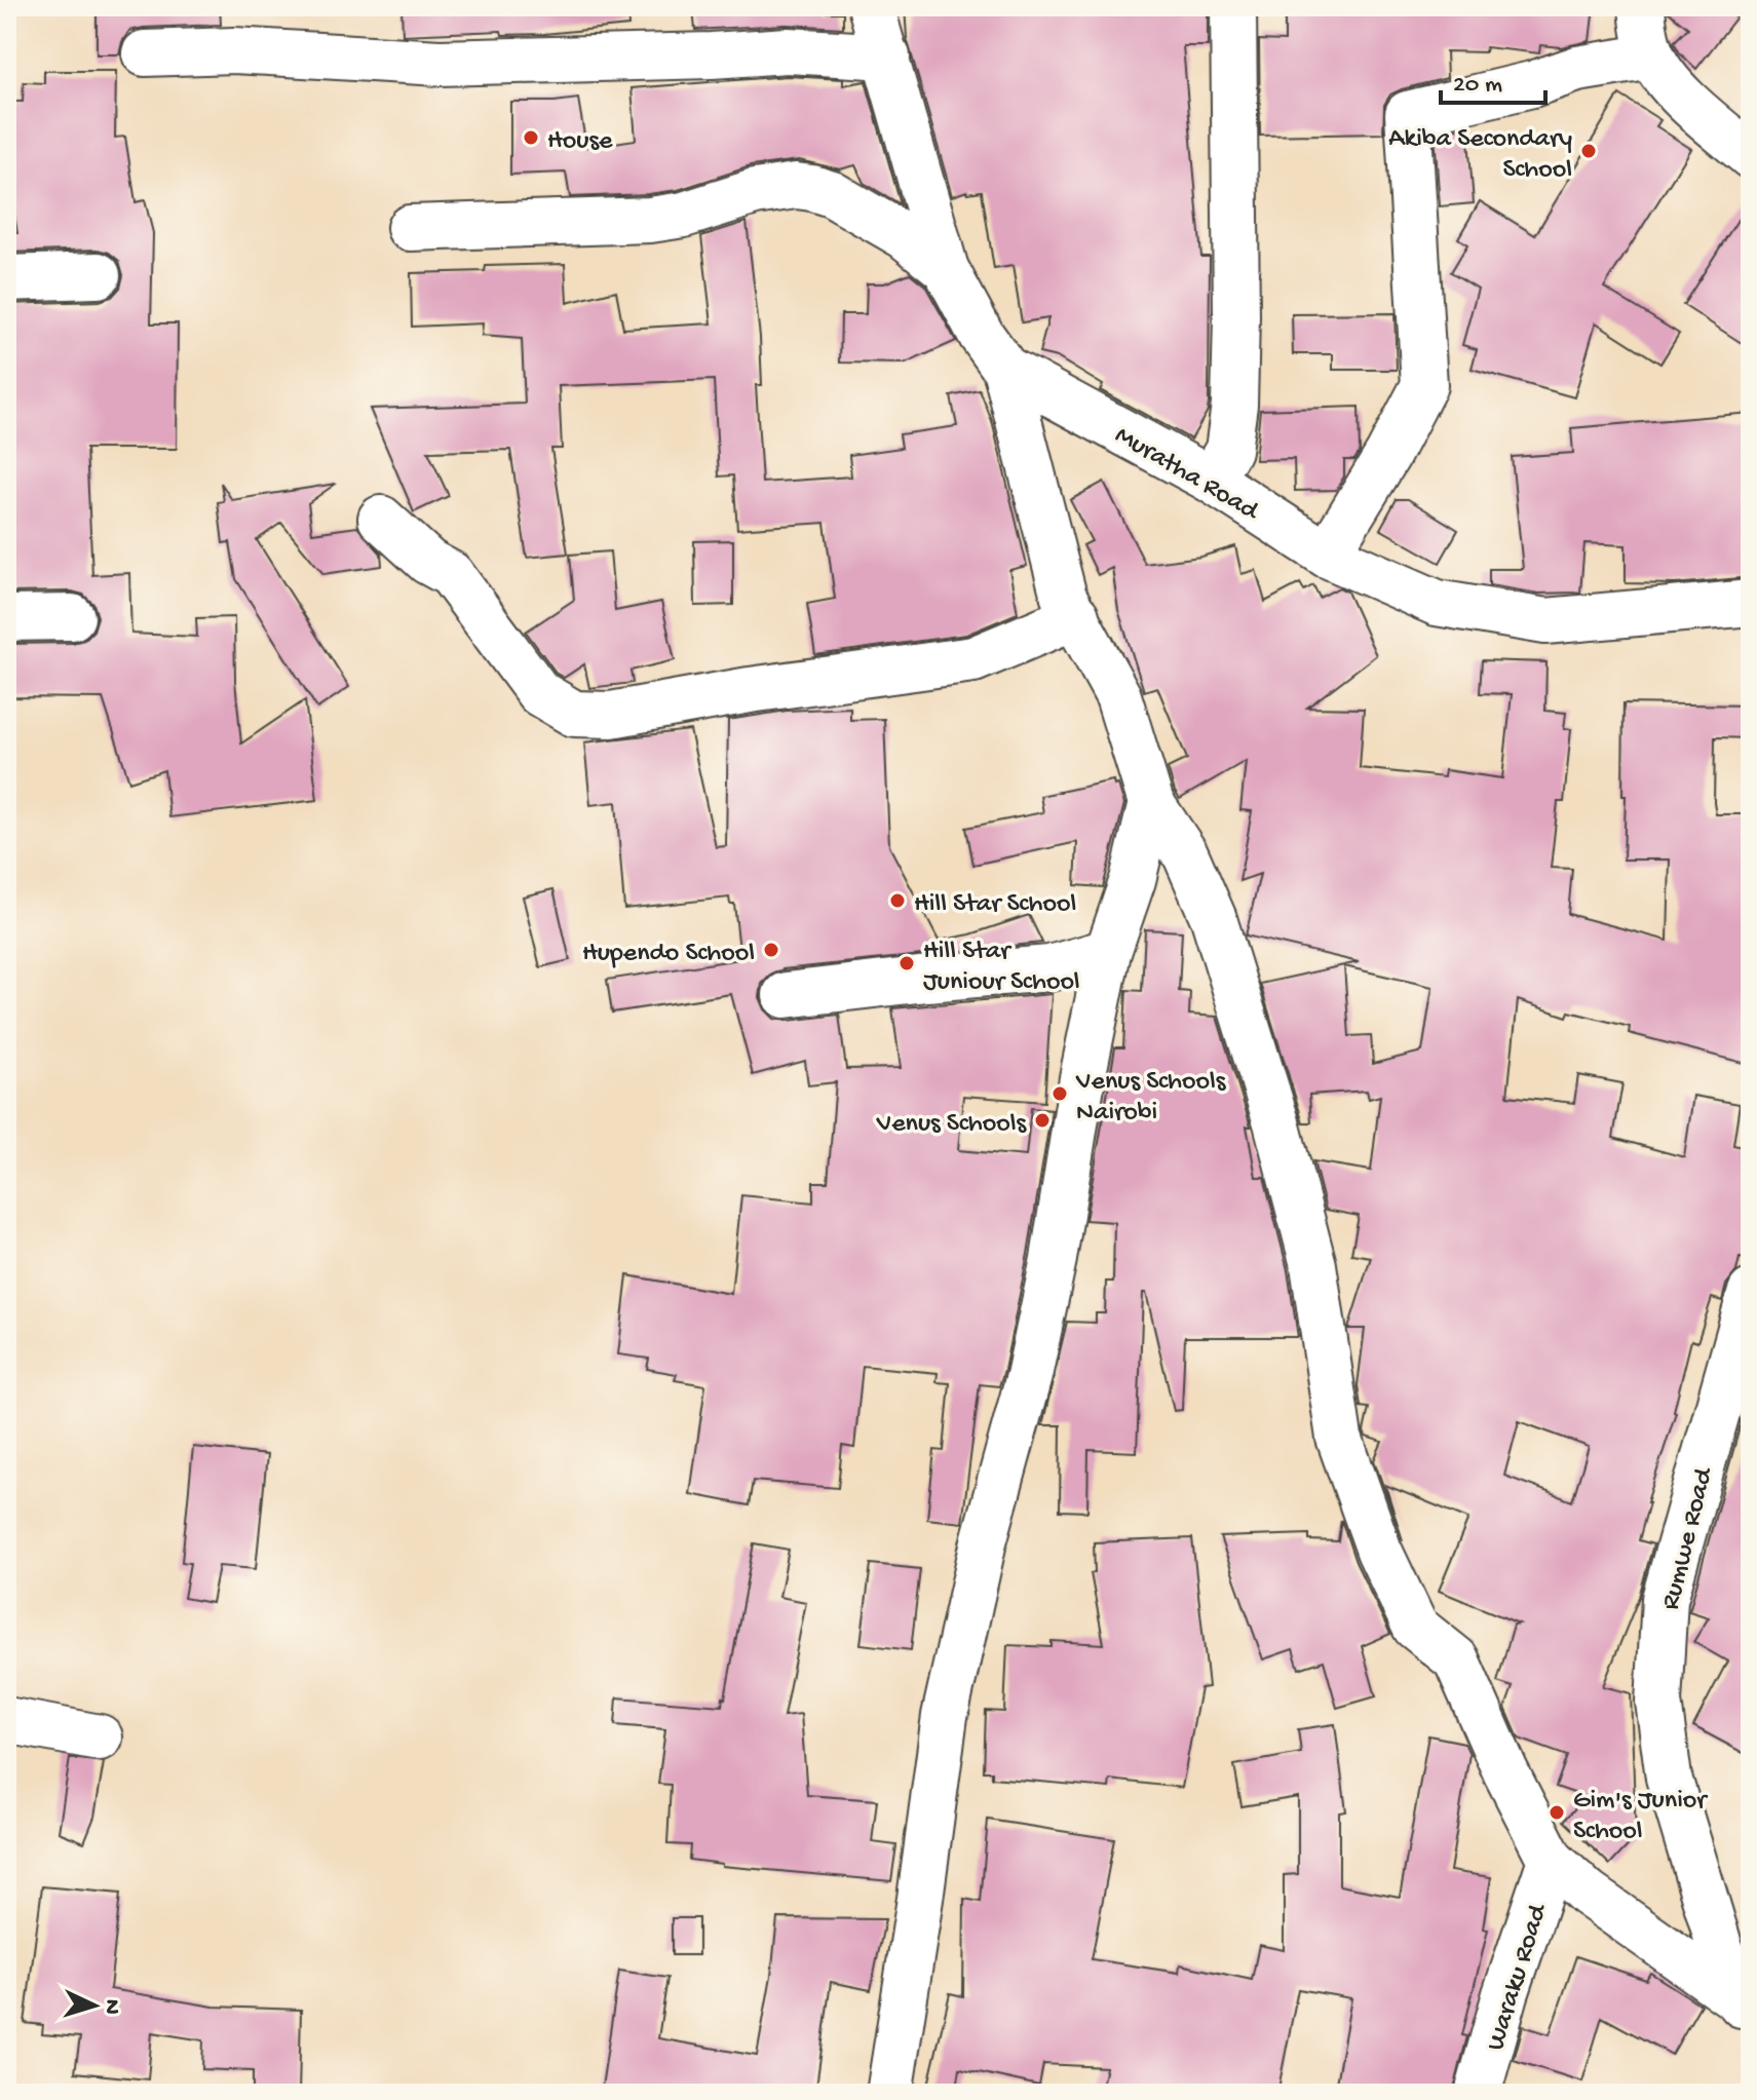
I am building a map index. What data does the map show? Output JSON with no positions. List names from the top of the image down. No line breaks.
{"streets":{"street":["Muratha Road","Rumwe Road","Waraku Road"]},"places":["House","Akiba Secondary School","Hill Star School","Hupendo School","Hill Star Juniour School","Venus Schools Nairobi","Venus Schools","Gim's Junior School"],"scale_bar":"20 m","north":"right"}
